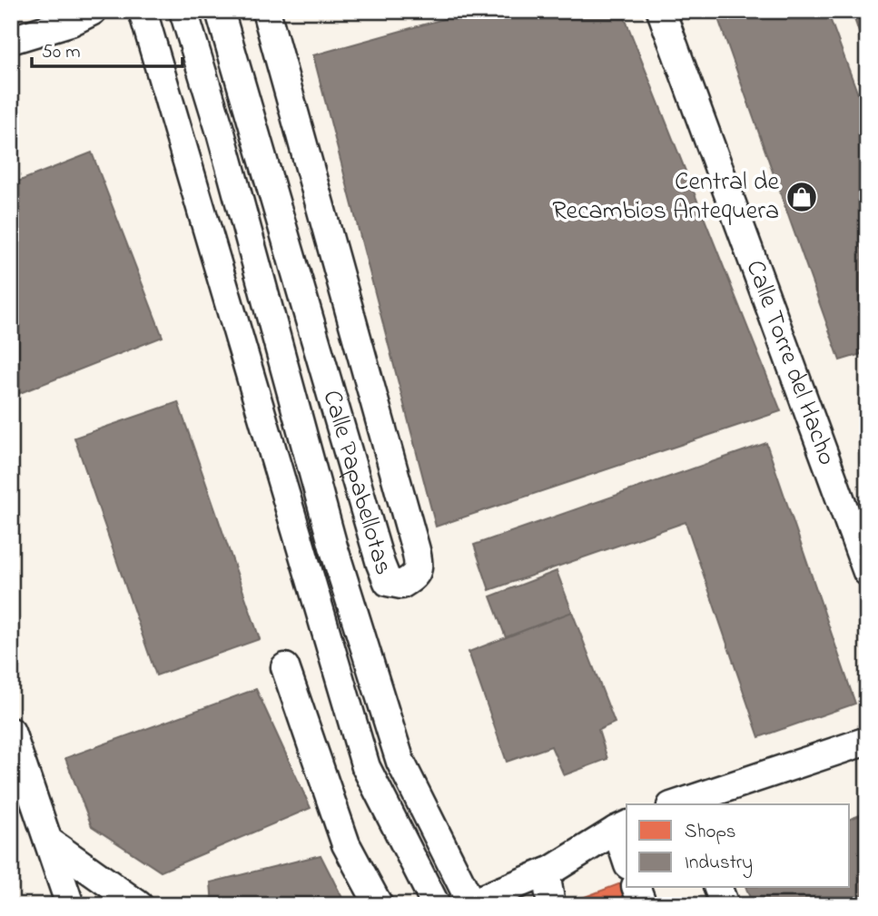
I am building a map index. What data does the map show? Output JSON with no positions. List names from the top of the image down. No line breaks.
{"streets":{"street":["Calle Torre del Hacho","Calle Papabellotas"]},"places":{"shop":["Central de Recambios Antequera"]},"legend":["Shops","Industry"],"scale_bar":"50 m"}
